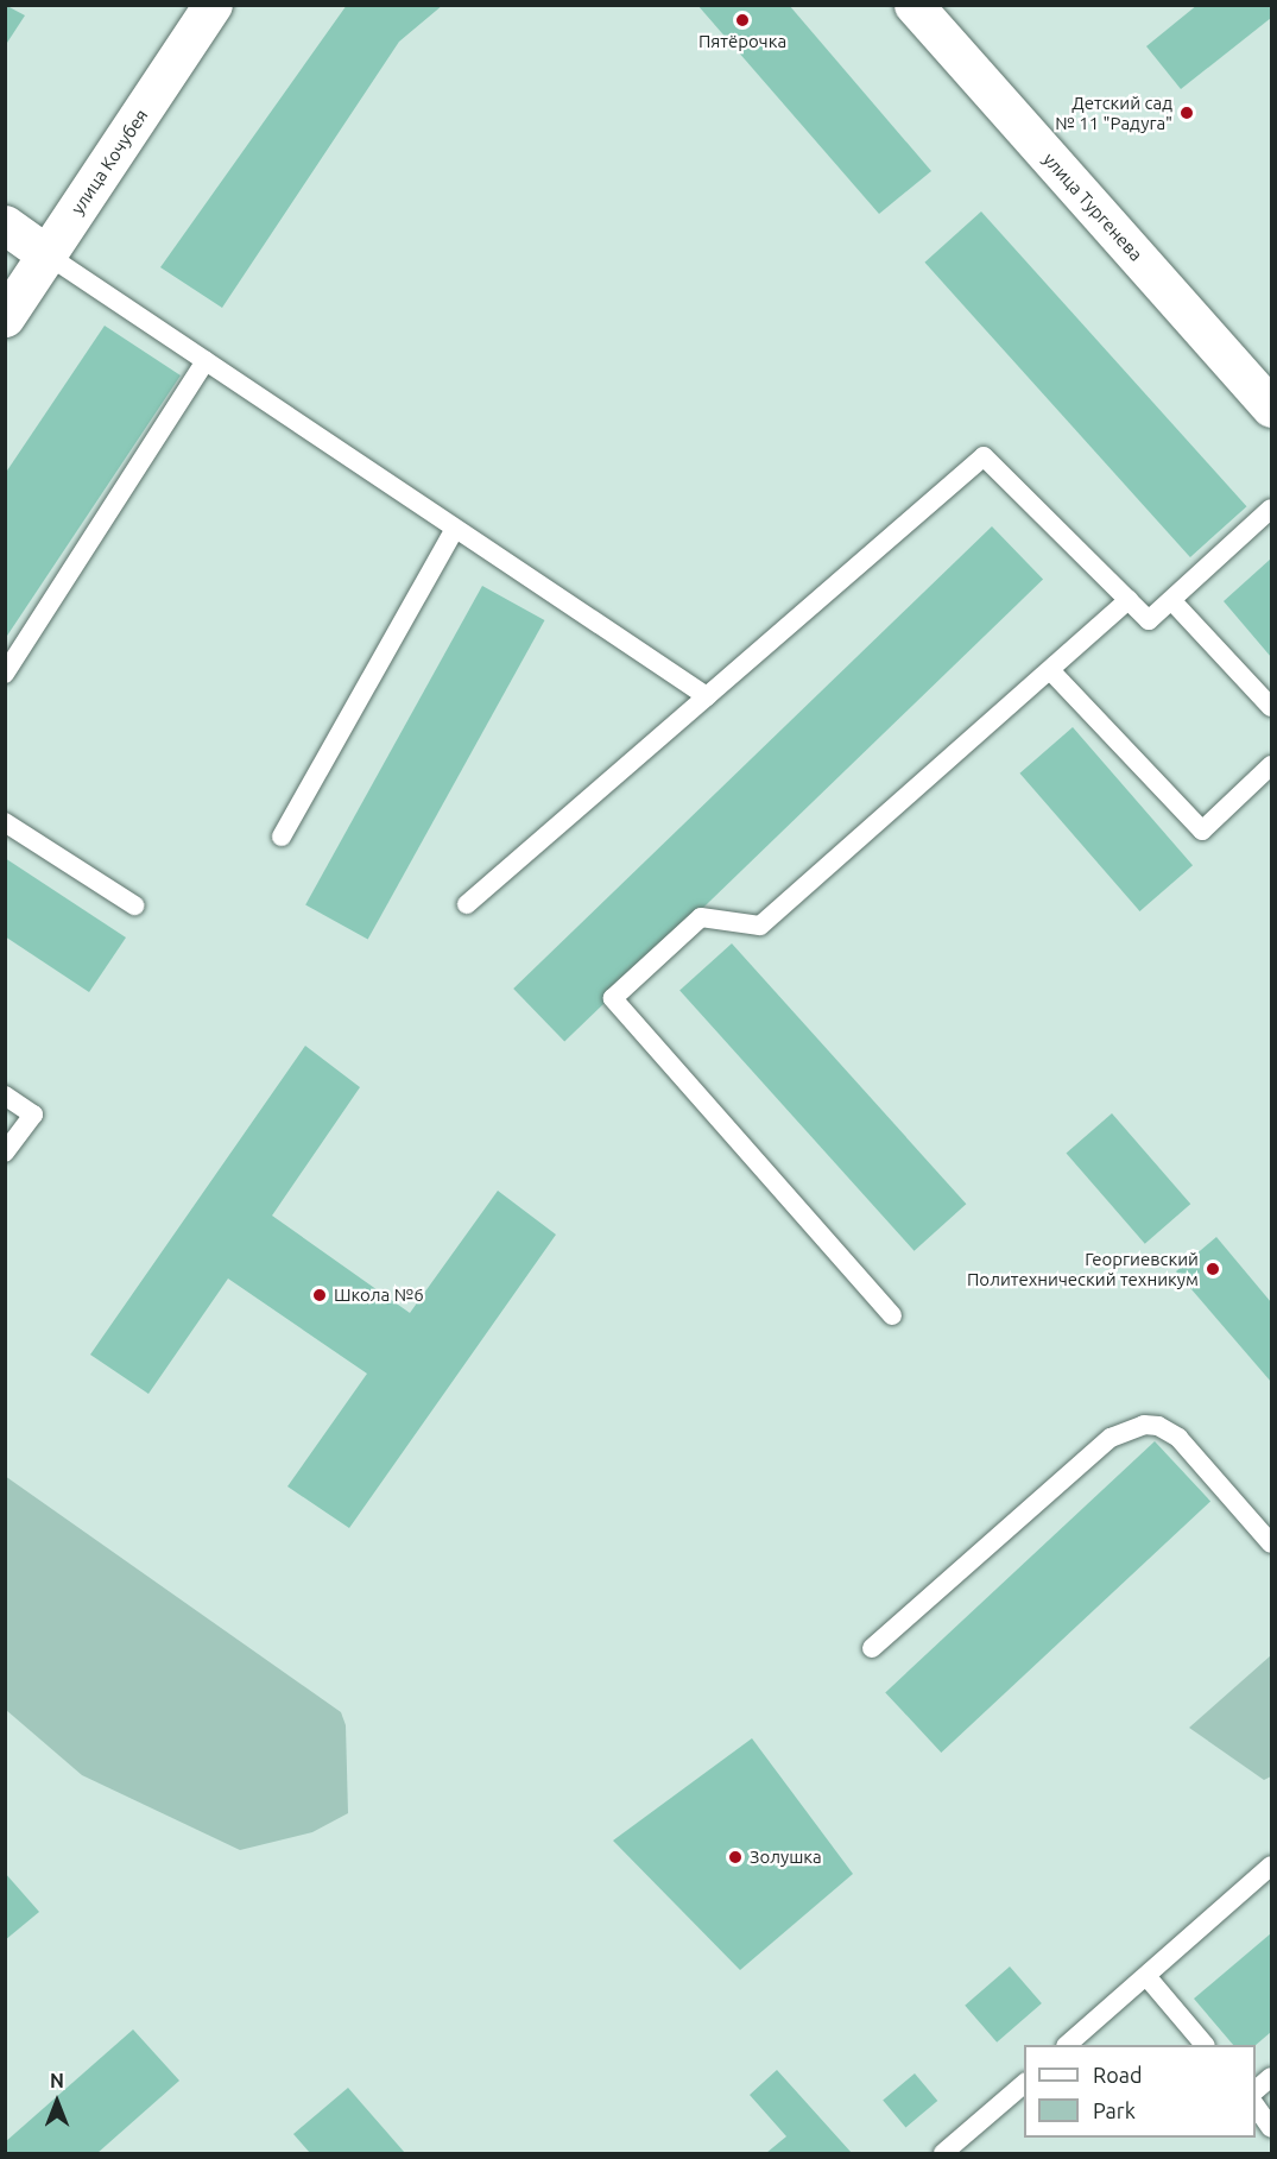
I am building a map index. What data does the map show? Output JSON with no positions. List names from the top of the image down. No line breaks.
{"streets":{"street":["улица Кочубея","улица Тургенева"]},"places":["Пятёрочка","Детский сад № 11 \"Радуга\"","Георгиевский Политехнический техникум","Школа №6","Золушка"],"legend":["Road","Park"],"north":"top"}
